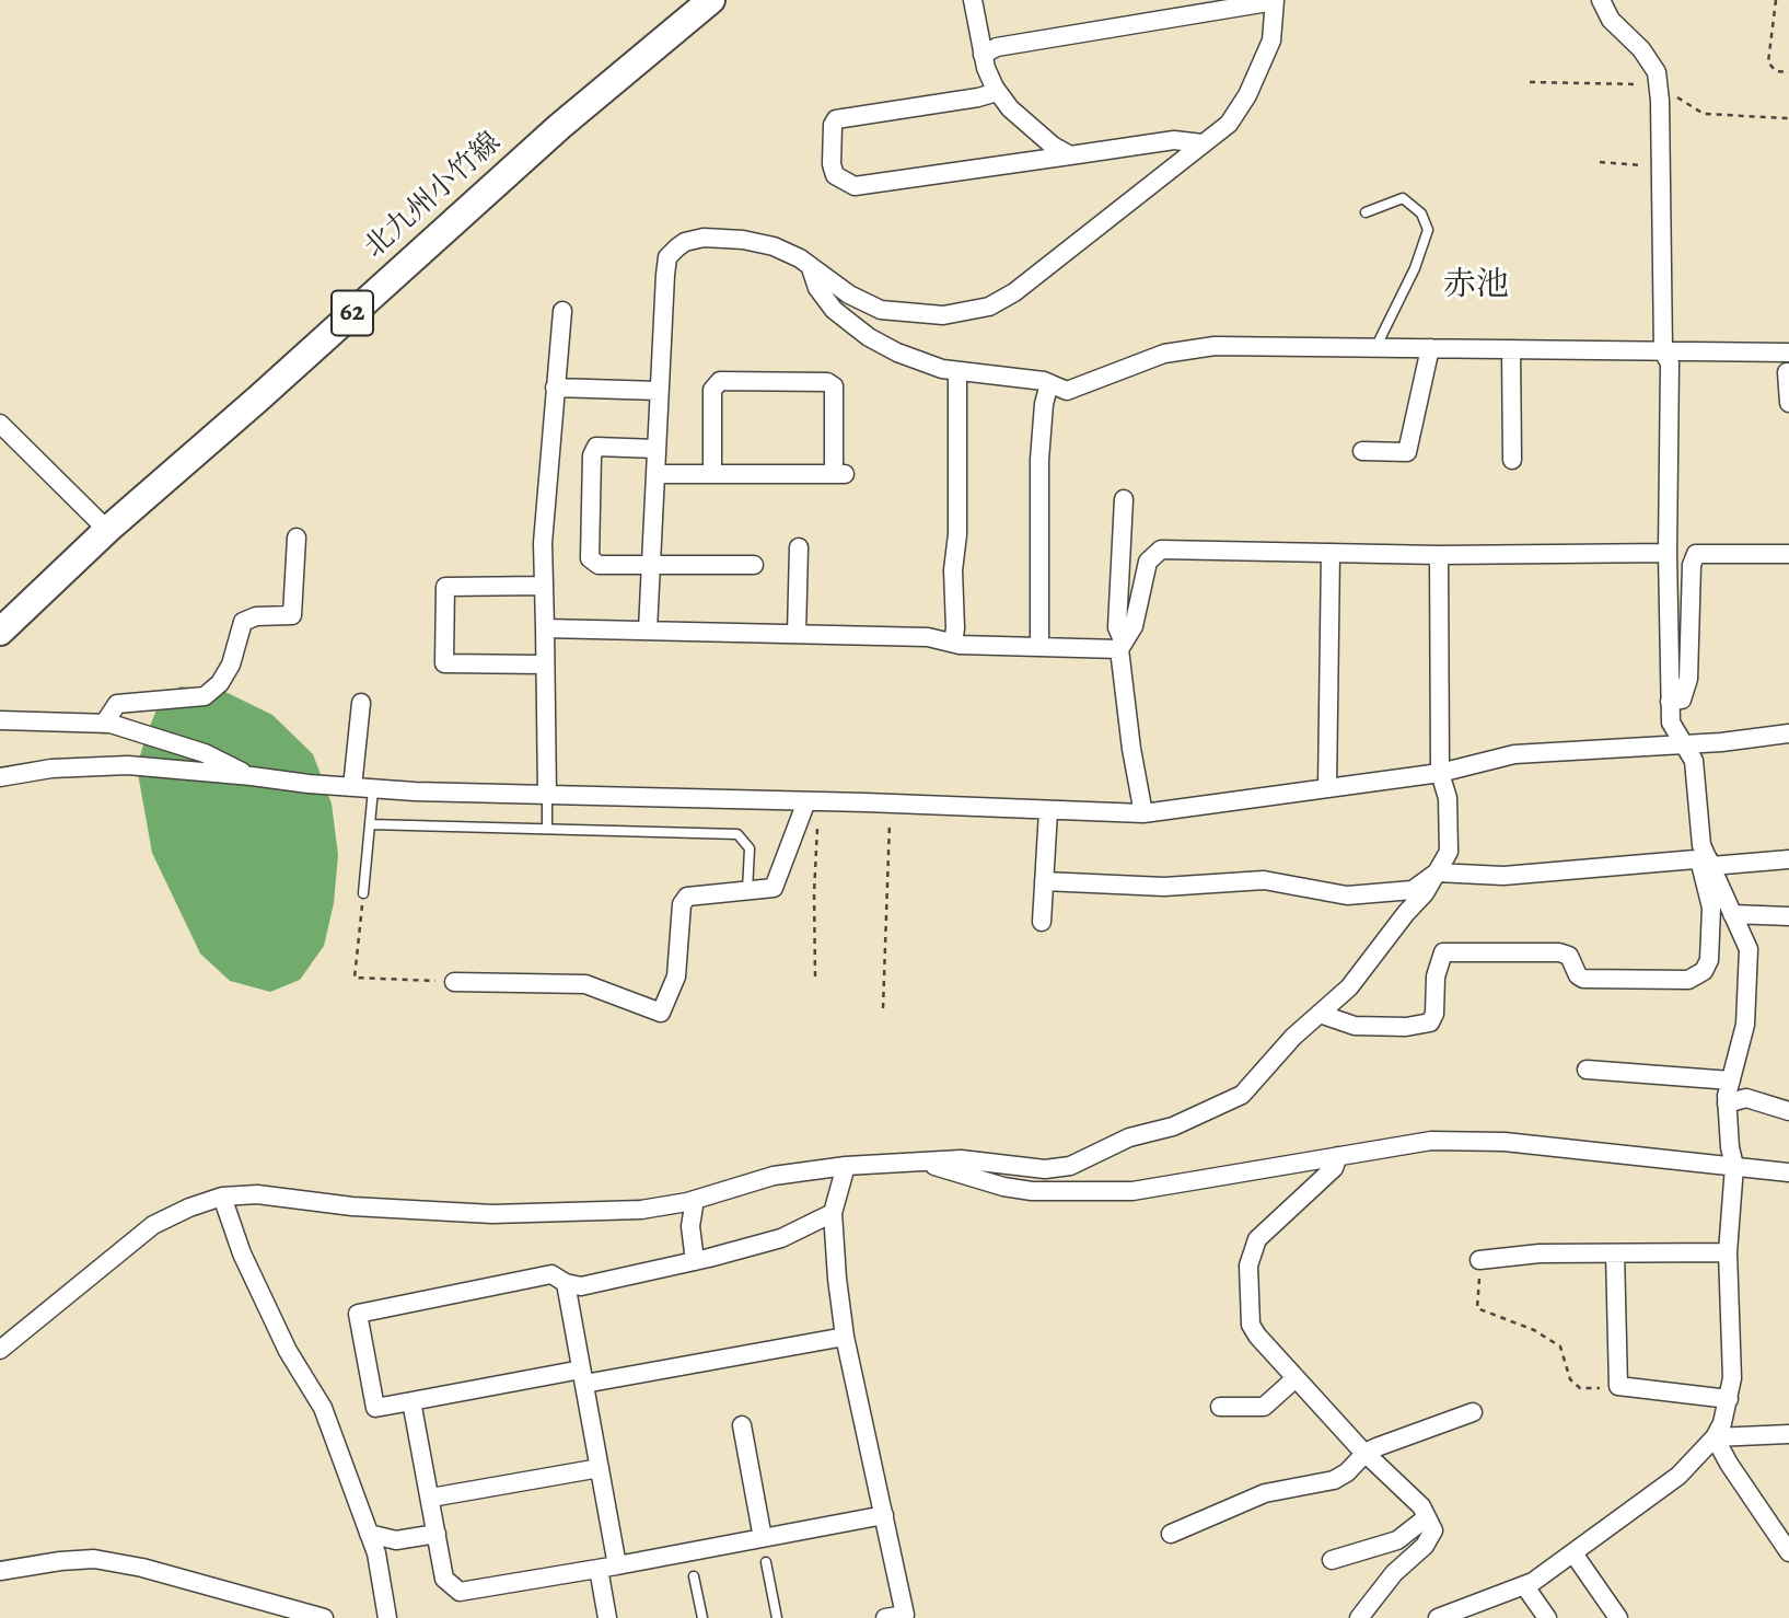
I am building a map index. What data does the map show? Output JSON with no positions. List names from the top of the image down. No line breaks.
{"streets":{"main road":["北九州小竹線","62"]},"districts":["赤池"]}
